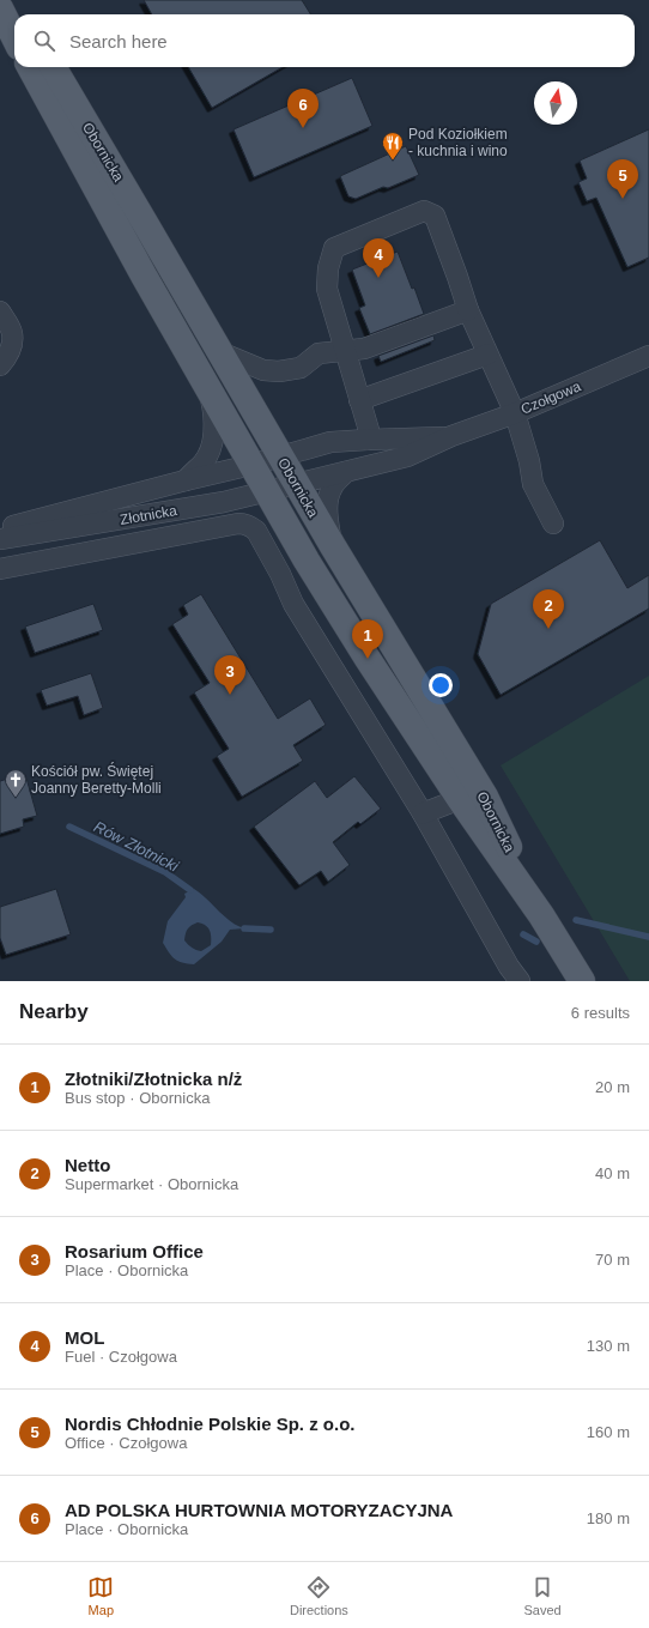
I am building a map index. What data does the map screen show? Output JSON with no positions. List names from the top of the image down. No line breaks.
{"streets":{"main road":["Obornicka"],"street":["Czołgowa","Złotnicka"]},"crossings":[["Obornicka","Czołgowa"],["Obornicka","Złotnicka"],["Czołgowa","Złotnicka"]],"water":["Rów Złotnicki"],"places":{"restaurant":["Pod Koziołkiem - kuchnia i wino"],"church":["Kościół pw. Świętej Joanny Beretty-Molli"]},"north":"top","page":{"search":"Search here","pins":["6","5","4","2","1","3"],"heading":["Nearby","6 results"],"list":[{"mark":"1","name":"Złotniki/Złotnicka n/ż","note":"Bus stop · Obornicka","value":"20 m"},{"mark":"2","name":"Netto","note":"Supermarket · Obornicka","value":"40 m"},{"mark":"3","name":"Rosarium Office","note":"Place · Obornicka","value":"70 m"},{"mark":"4","name":"MOL","note":"Fuel · Czołgowa","value":"130 m"},{"mark":"5","name":"Nordis Chłodnie Polskie Sp. z o.o.","note":"Office · Czołgowa","value":"160 m"},{"mark":"6","name":"AD POLSKA HURTOWNIA MOTORYZACYJNA","note":"Place · Obornicka","value":"180 m"}],"nav":["Map","Directions","Saved"]}}
